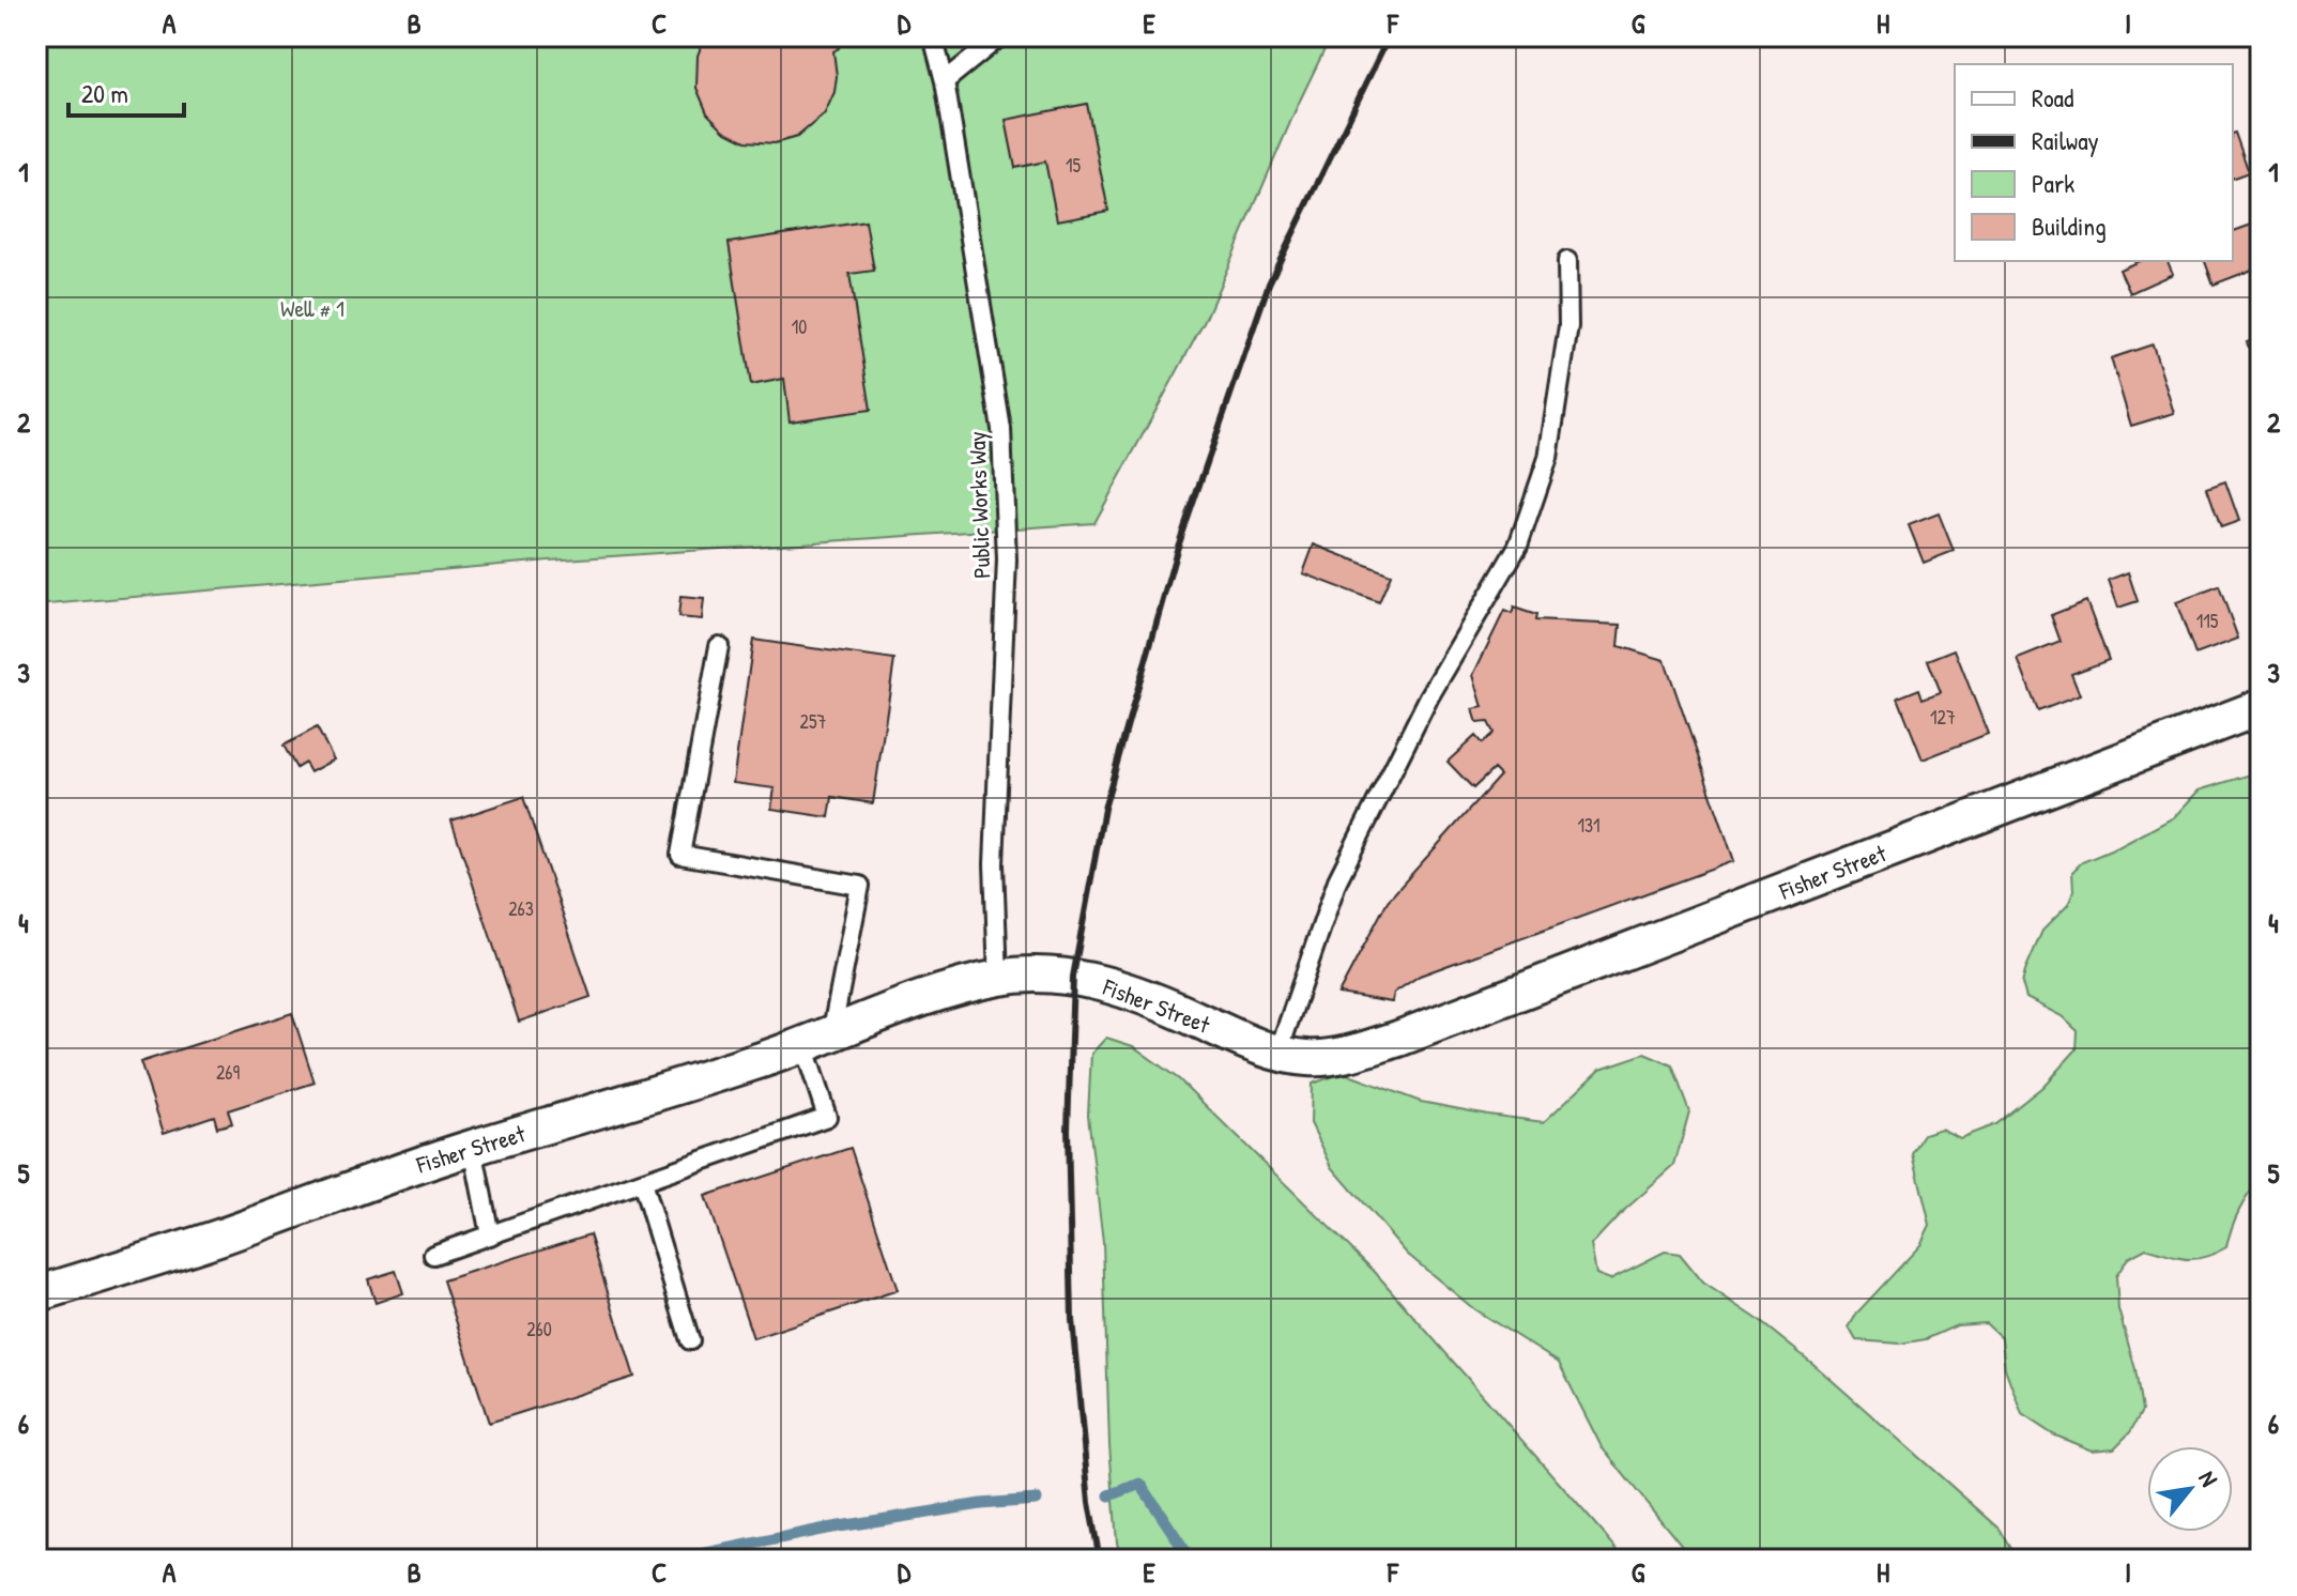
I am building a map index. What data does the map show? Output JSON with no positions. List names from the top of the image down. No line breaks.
{"streets":{"street":["Fisher Street"],"lane":["Public Works Way"]},"crossings":[["Public Works Way","Fisher Street"]],"parks":["Well # 1"],"house_numbers":["15","10","115","127","257","131","263","269","260"],"legend":["Road","Railway","Park","Building"],"scale_bar":"20 m","north":"top right","grid":{"columns":["A","B","C","D","E","F","G","H","I"],"rows":["1","2","3","4","5","6"]}}
